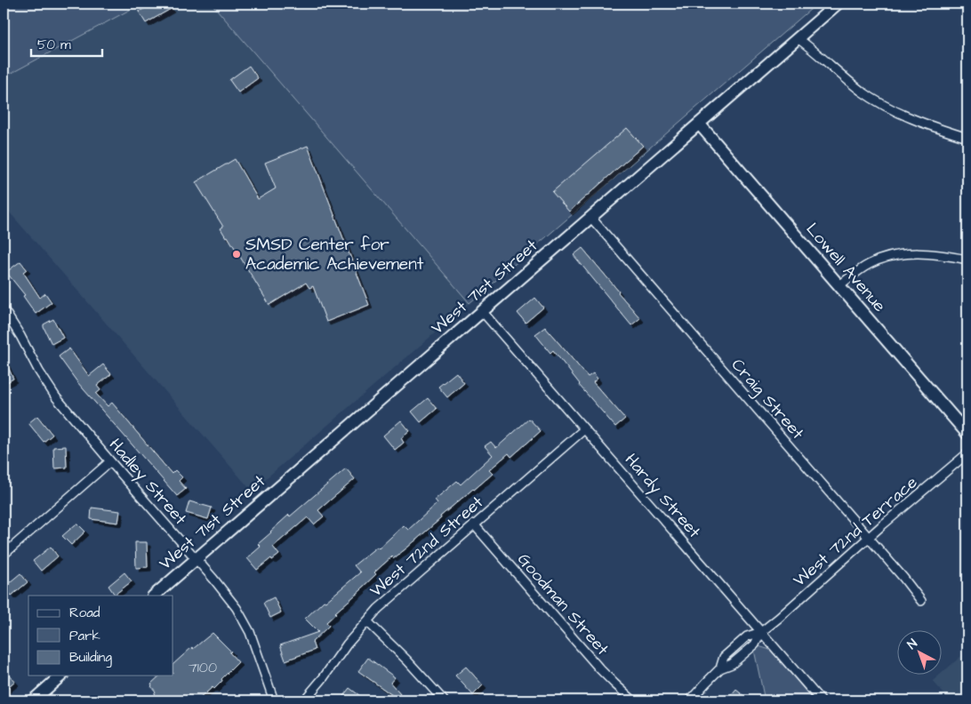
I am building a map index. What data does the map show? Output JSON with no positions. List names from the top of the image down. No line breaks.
{"streets":{"street":["Lowell Avenue","West 71st Street","Craig Street","Hadley Street","Hardy Street","West 72nd Terrace","West 72nd Street","Goodman Street"]},"crossings":[["Lowell Avenue","West 71st Street"],["West 71st Street","Craig Street"],["West 71st Street","Hadley Street"],["West 71st Street","Hardy Street"],["Craig Street","West 72nd Terrace"],["Hardy Street","West 72nd Terrace"],["Hardy Street","West 72nd Street"],["West 72nd Street","Goodman Street"]],"places":["SMSD Center for Academic Achievement"],"house_numbers":["7100"],"legend":["Road","Park","Building"],"scale_bar":"50 m","north":"top left"}
